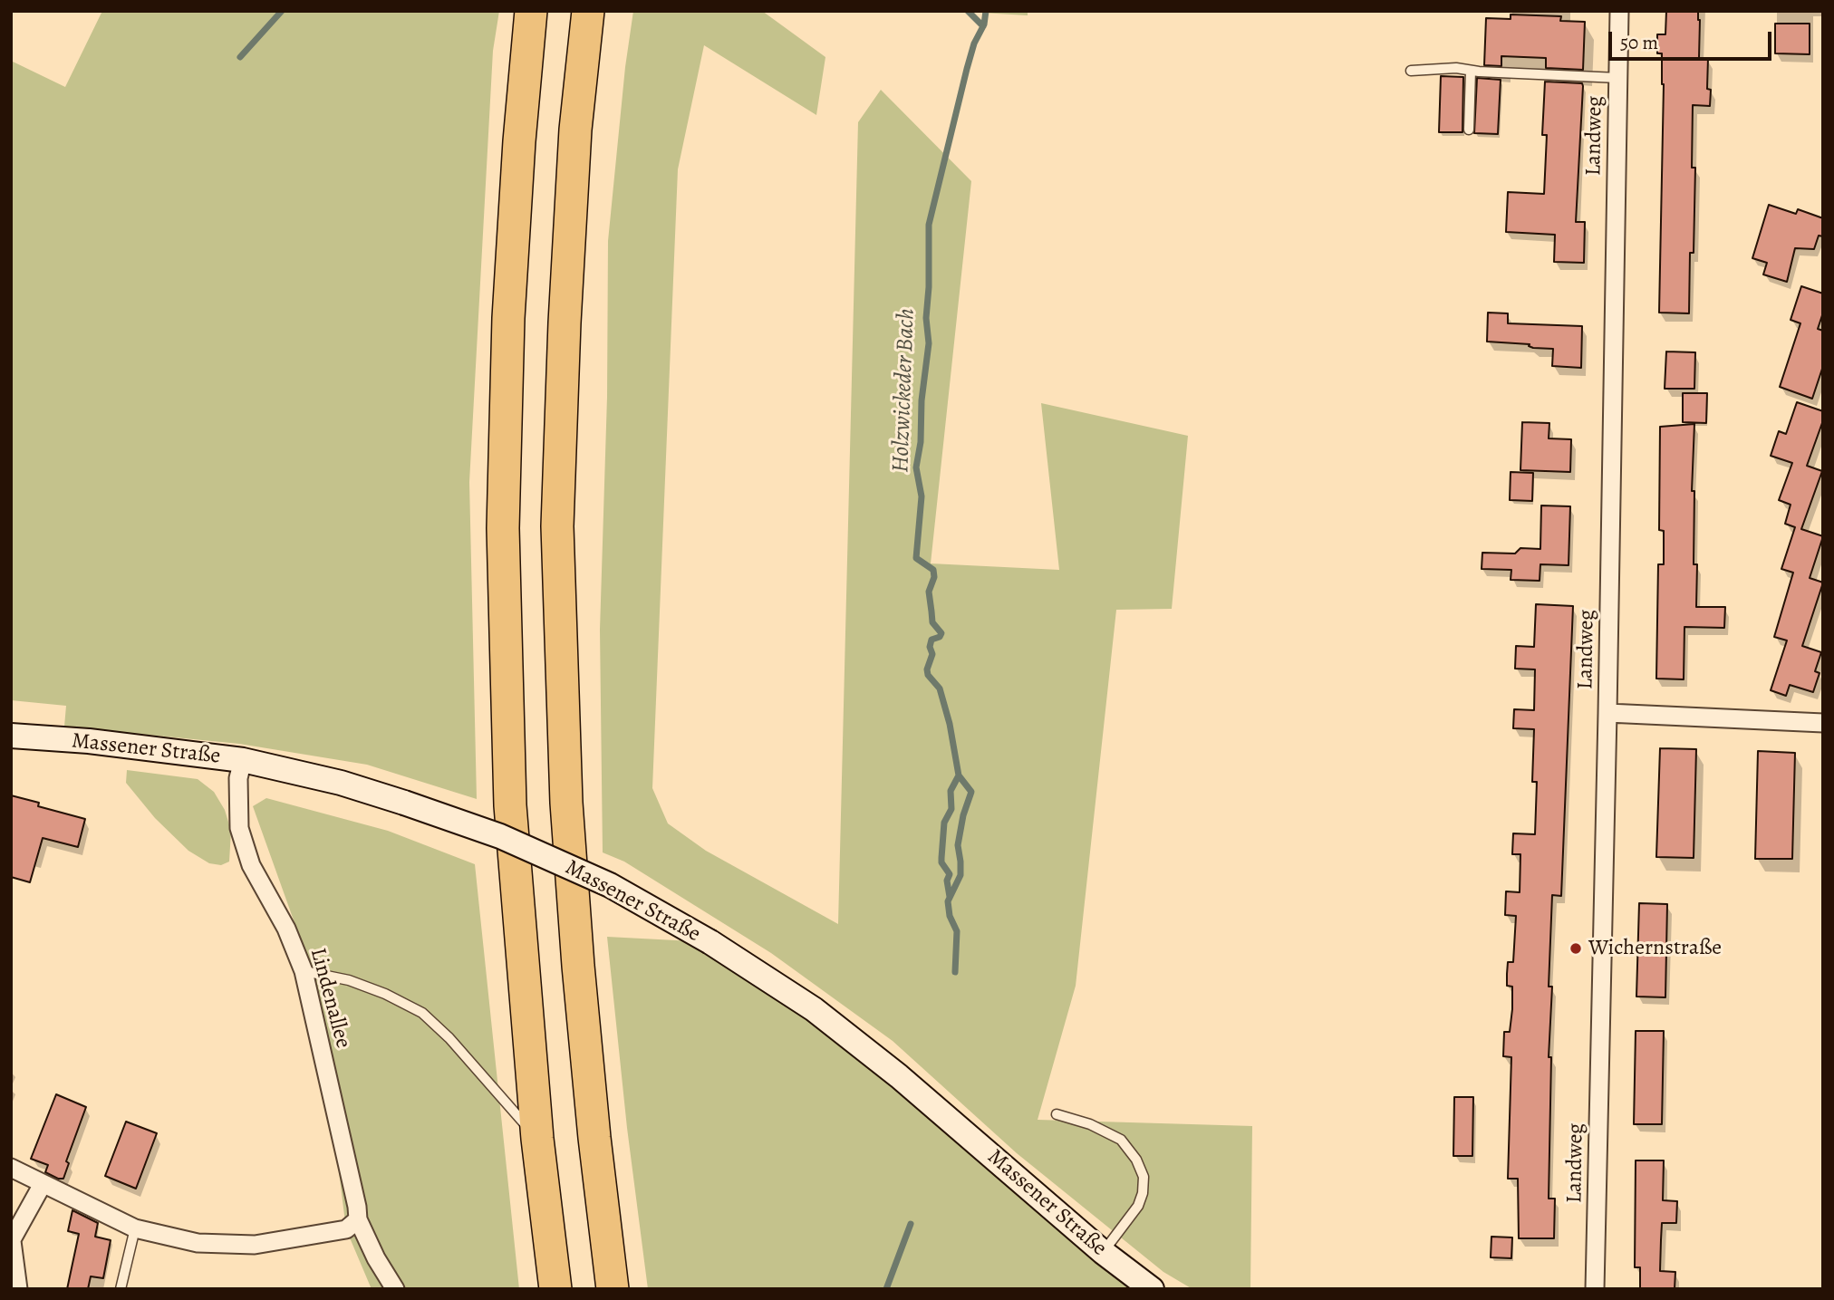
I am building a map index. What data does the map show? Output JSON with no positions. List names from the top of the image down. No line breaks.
{"streets":{"main road":["Massener Straße"],"street":["Landweg","Lindenallee"]},"crossings":[["Massener Straße","Lindenallee"]],"water":["Holzwickeder Bach"],"places":["Wichernstraße"],"scale_bar":"50 m"}
